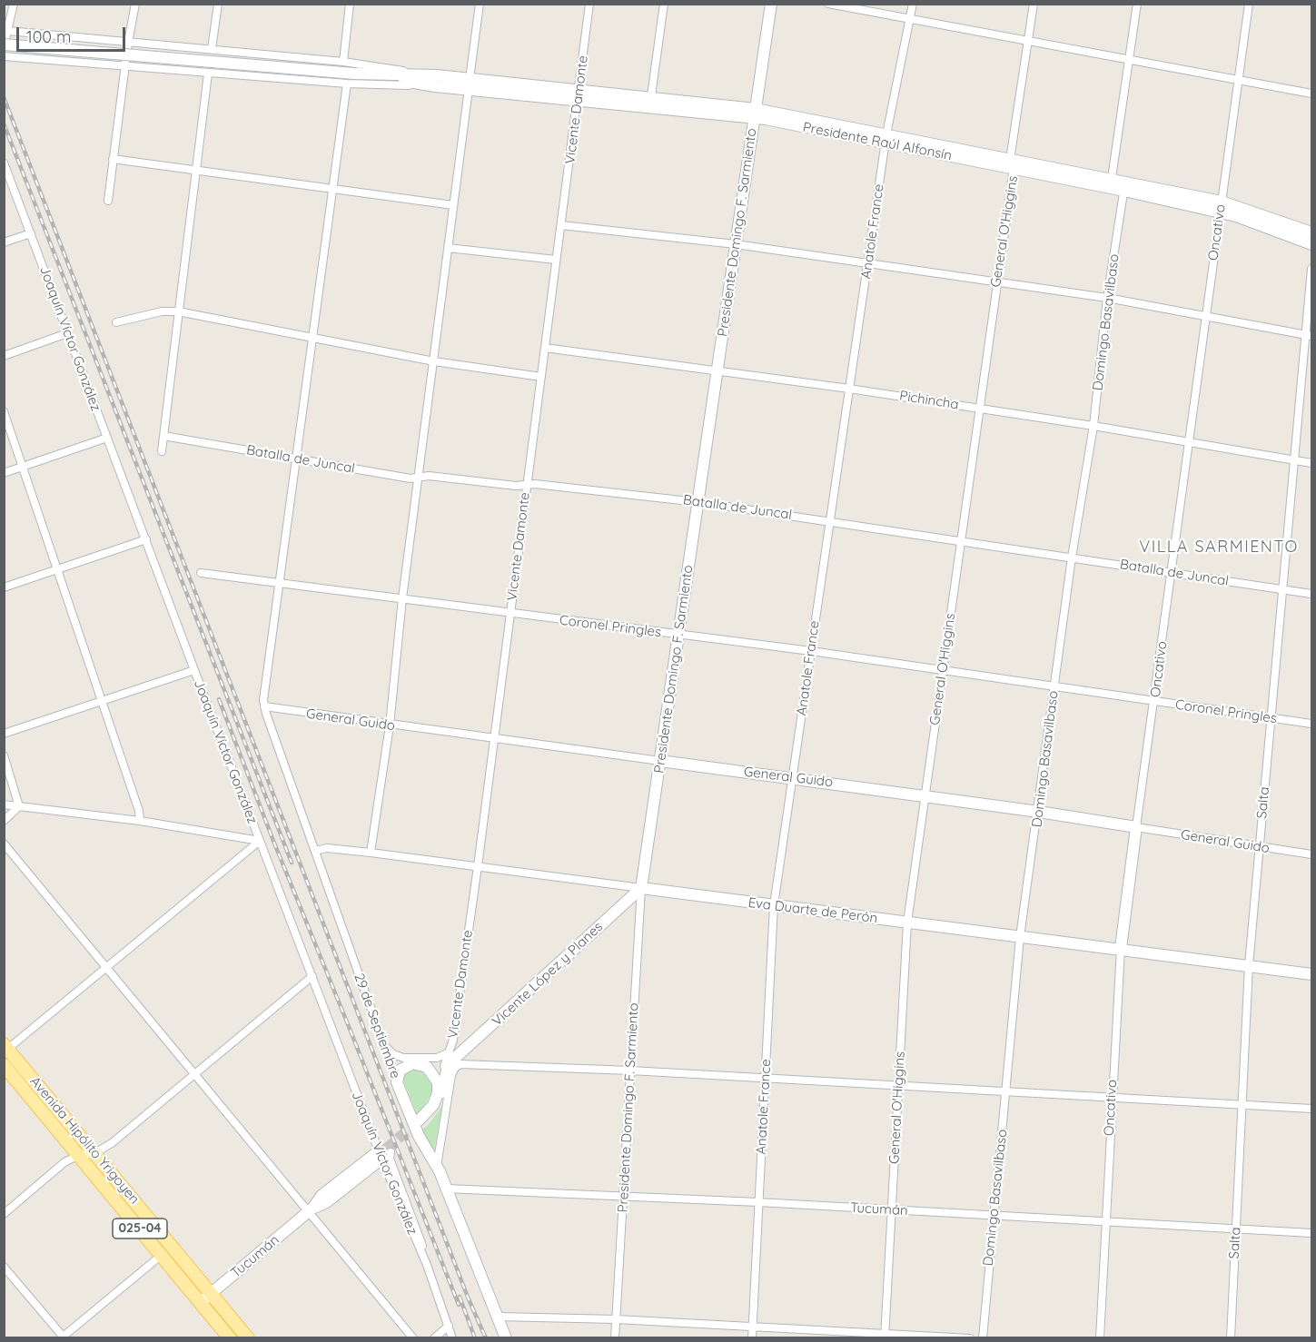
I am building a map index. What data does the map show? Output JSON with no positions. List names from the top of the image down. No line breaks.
{"streets":{"main road":["Presidente Raúl Alfonsín","Presidente Domingo F. Sarmiento","Oncativo","General Guido","Eva Duarte de Perón","Vicente López y Planes","29 de Septiembre","Avenida Hipólito Yrigoyen","Tucumán","025-04"],"street":["Vicente Damonte","Anatole France","General O'Higgins","Domingo Basavilbaso","Joaquín Víctor González","Pichincha","Batalla de Juncal","Coronel Pringles","Salta"]},"crossings":[["Vicente Damonte","Presidente Raúl Alfonsín"],["Vicente Damonte","Pichincha"],["Vicente Damonte","Batalla de Juncal"],["Vicente Damonte","Coronel Pringles"],["Vicente Damonte","General Guido"],["Vicente Damonte","Eva Duarte de Perón"],["Vicente Damonte","Vicente López y Planes"],["Vicente Damonte","29 de Septiembre"],["Presidente Raúl Alfonsín","Anatole France"],["Presidente Raúl Alfonsín","General O'Higgins"],["Presidente Raúl Alfonsín","Presidente Domingo F. Sarmiento"],["Presidente Raúl Alfonsín","Oncativo"],["Presidente Raúl Alfonsín","Domingo Basavilbaso"],["Anatole France","Pichincha"],["Anatole France","Batalla de Juncal"],["Anatole France","Coronel Pringles"],["Anatole France","General Guido"],["Anatole France","Eva Duarte de Perón"],["Anatole France","Tucumán"],["General O'Higgins","Pichincha"],["General O'Higgins","Batalla de Juncal"],["General O'Higgins","Coronel Pringles"],["General O'Higgins","General Guido"],["General O'Higgins","Eva Duarte de Perón"],["General O'Higgins","Tucumán"],["Presidente Domingo F. Sarmiento","Pichincha"],["Presidente Domingo F. Sarmiento","Batalla de Juncal"],["Presidente Domingo F. Sarmiento","Coronel Pringles"],["Presidente Domingo F. Sarmiento","General Guido"],["Presidente Domingo F. Sarmiento","Eva Duarte de Perón"],["Presidente Domingo F. Sarmiento","Vicente López y Planes"],["Presidente Domingo F. Sarmiento","Tucumán"],["Oncativo","Pichincha"],["Oncativo","Batalla de Juncal"],["Oncativo","Coronel Pringles"],["Oncativo","General Guido"],["Oncativo","Eva Duarte de Perón"],["Oncativo","Tucumán"],["Domingo Basavilbaso","Pichincha"],["Domingo Basavilbaso","Batalla de Juncal"],["Domingo Basavilbaso","Coronel Pringles"],["Domingo Basavilbaso","General Guido"],["Domingo Basavilbaso","Eva Duarte de Perón"],["Domingo Basavilbaso","Tucumán"],["Joaquín Víctor González","Tucumán"],["Pichincha","Salta"],["Batalla de Juncal","Salta"],["Coronel Pringles","Salta"],["General Guido","Salta"],["General Guido","29 de Septiembre"],["Salta","Eva Duarte de Perón"],["Salta","Tucumán"],["Eva Duarte de Perón","Vicente López y Planes"],["Eva Duarte de Perón","29 de Septiembre"],["29 de Septiembre","Tucumán"],["Avenida Hipólito Yrigoyen","Tucumán"]],"districts":["VILLA SARMIENTO"],"scale_bar":"100 m"}
